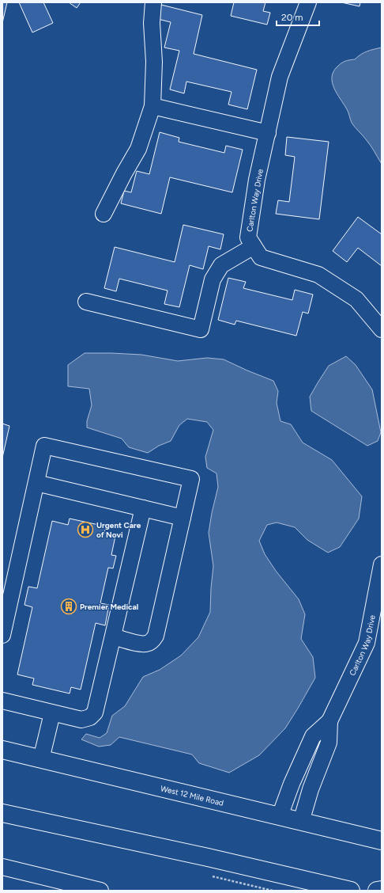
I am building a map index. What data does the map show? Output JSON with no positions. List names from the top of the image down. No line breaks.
{"streets":{"main road":["West 12 Mile Road"],"street":["Carlton Way Drive"]},"crossings":[["Carlton Way Drive","West 12 Mile Road"]],"places":{"hospital":["Urgent Care of Novi"],"building":["Premier Medical"]},"scale_bar":"20 m"}
